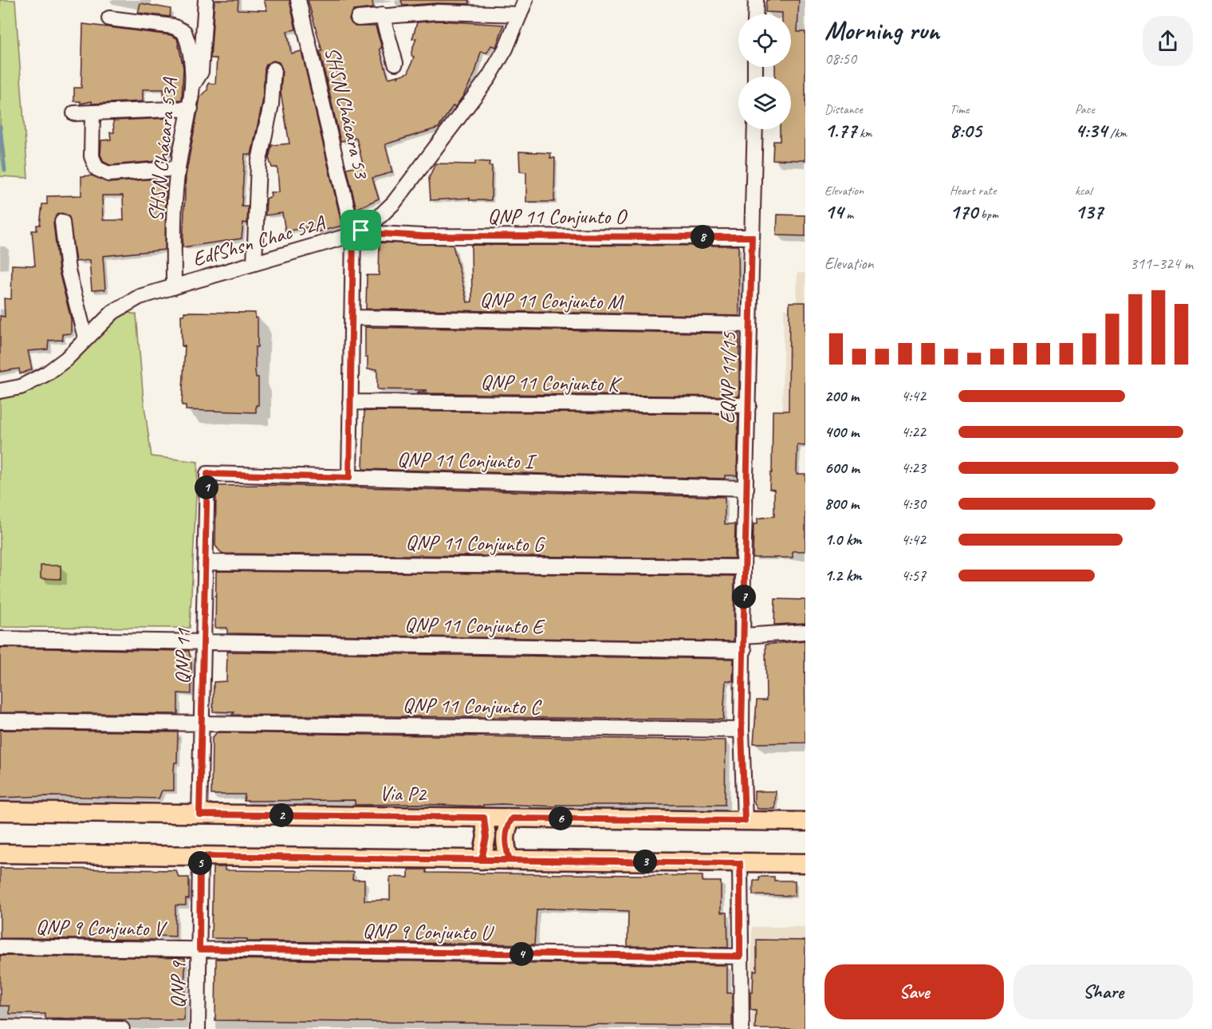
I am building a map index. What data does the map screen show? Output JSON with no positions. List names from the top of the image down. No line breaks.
{"streets":{"main road":["Via P2"],"street":["SHSN Chácara 53","SHSN Chácara 53A","QNP 11 Conjunto O","EdfShsn Chac 52A","QNP 11 Conjunto M","EQNP 11/15","QNP 11 Conjunto K","QNP 11 Conjunto I","QNP 11 Conjunto G","QNP 11 Conjunto E","QNP 11","QNP 11 Conjunto C","QNP 9 Conjunto V","QNP 9 Conjunto U","QNP 9"]},"crossings":[["SHSN Chácara 53","QNP 11 Conjunto O"],["SHSN Chácara 53","EdfShsn Chac 52A"],["SHSN Chácara 53","QNP 11 Conjunto M"],["SHSN Chácara 53","QNP 11 Conjunto K"],["SHSN Chácara 53","QNP 11 Conjunto I"],["SHSN Chácara 53A","EdfShsn Chac 52A"],["QNP 11 Conjunto O","EdfShsn Chac 52A"],["QNP 11 Conjunto O","EQNP 11/15"],["QNP 11 Conjunto M","EQNP 11/15"],["EQNP 11/15","QNP 11 Conjunto K"],["EQNP 11/15","QNP 11 Conjunto I"],["EQNP 11/15","QNP 11 Conjunto G"],["EQNP 11/15","QNP 11 Conjunto E"],["EQNP 11/15","QNP 11 Conjunto C"],["EQNP 11/15","Via P2"],["QNP 11 Conjunto I","QNP 11"],["QNP 11 Conjunto G","QNP 11"],["QNP 11 Conjunto E","QNP 11"],["QNP 11","QNP 11 Conjunto C"],["QNP 11","Via P2"],["QNP 9 Conjunto V","QNP 9 Conjunto U"],["QNP 9 Conjunto V","QNP 9"],["QNP 9 Conjunto U","QNP 9"]],"page":{"heading":["Morning run","08:50"],"stats":[["Distance","1.77 km"],["Time","8:05"],["Pace","4:34 /km"],["Elevation","14 m"],["Heart rate","170 bpm"],["kcal","137"]],"pins":["8","1","7","2","6","3","5","4"],"chart":["Elevation","311–324 m"],"list":[{"name":"200 m","note":"4:42"},{"name":"400 m","note":"4:22"},{"name":"600 m","note":"4:23"},{"name":"800 m","note":"4:30"},{"name":"1.0 km","note":"4:42"},{"name":"1.2 km","note":"4:57"}],"buttons":["Save","Share"]}}
